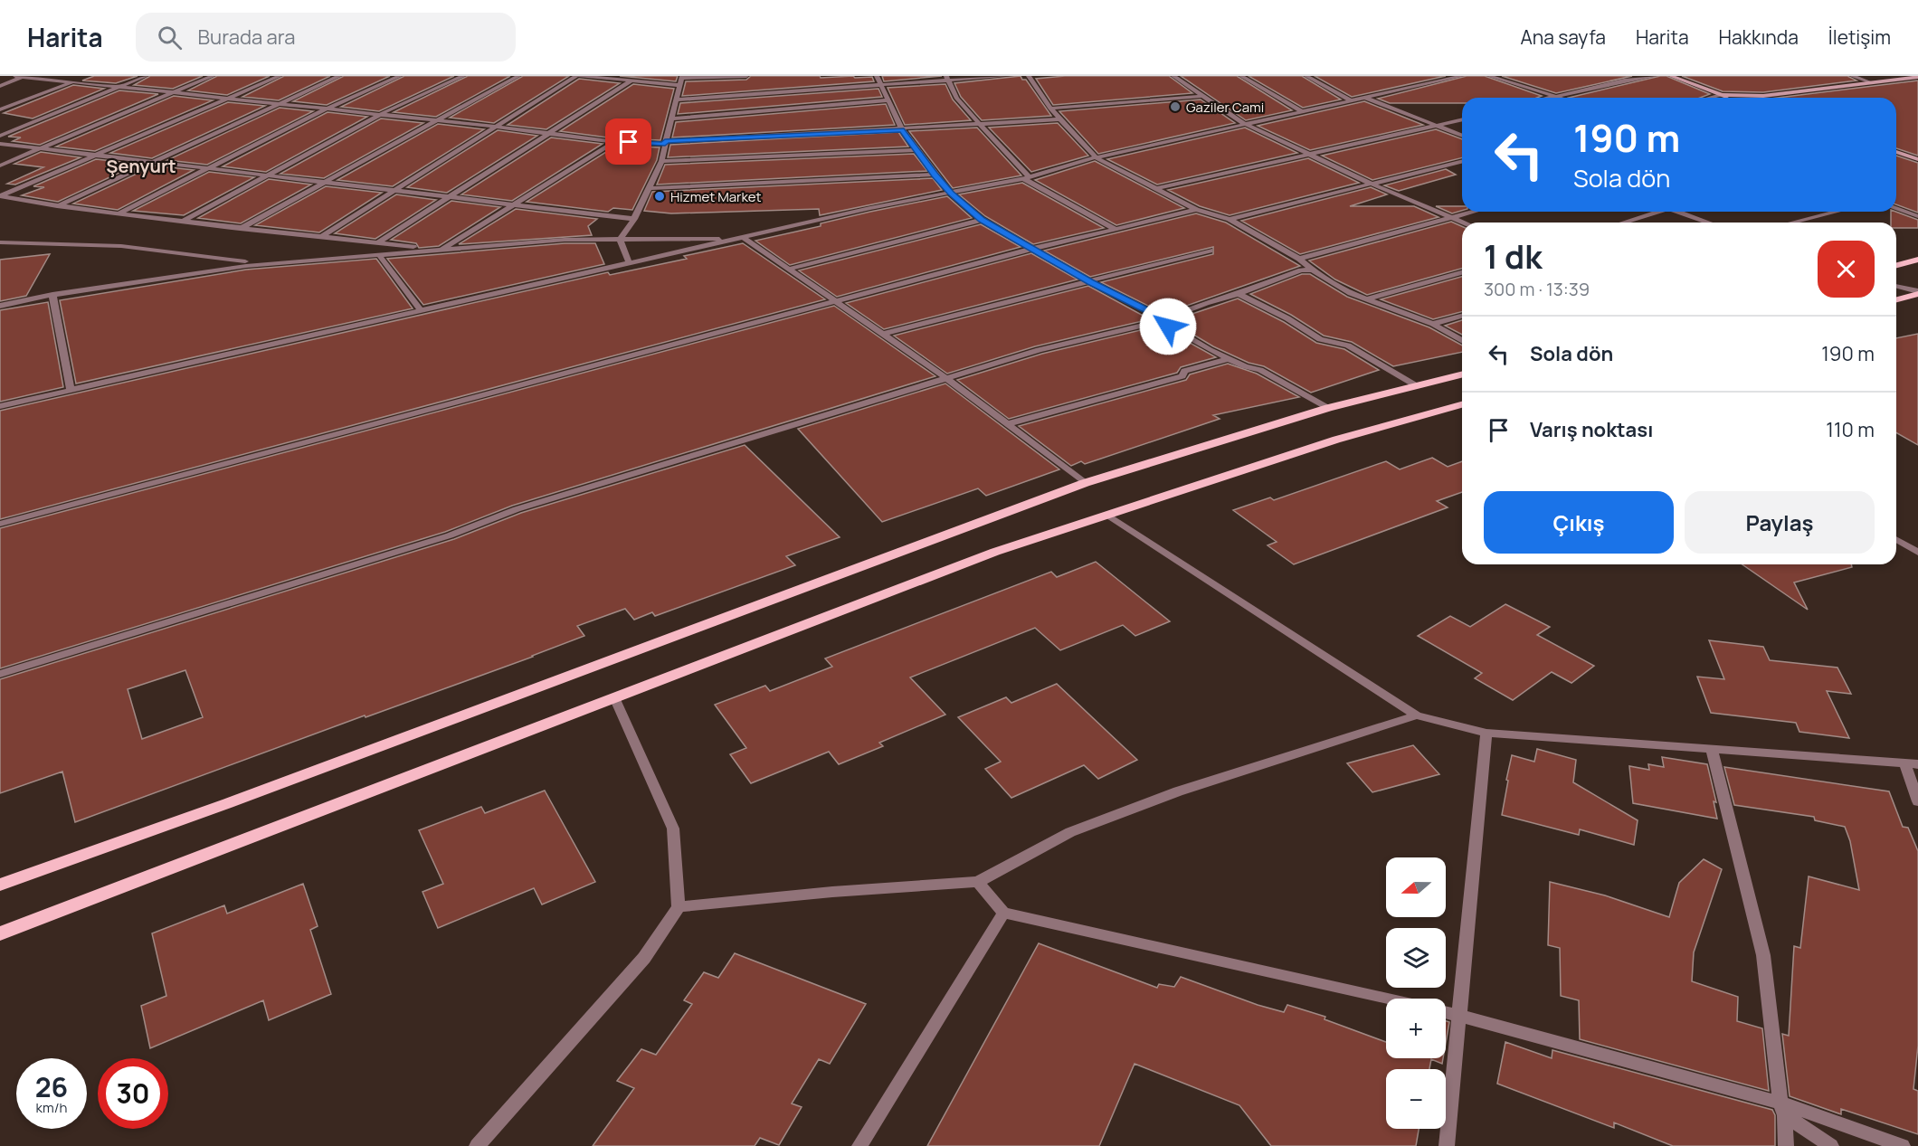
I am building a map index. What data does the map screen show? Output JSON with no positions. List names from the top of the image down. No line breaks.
{"districts":["Şenyurt"],"places":["Gaziler Cami","Hizmet Market"],"north":"left","page":{"header":"Harita","search":"Burada ara","nav":["Ana sayfa","Harita","Hakkında","İletişim"],"turn":["190 m","Sola dön"],"heading":["1 dk","300 m · 13:39"],"list":[{"name":"Sola dön","value":"190 m"},{"name":"Varış noktası","value":"110 m"}],"buttons":["Çıkış","Paylaş"],"map_buttons":["+","−"],"speed":"26 km/h","limit":"30"}}
